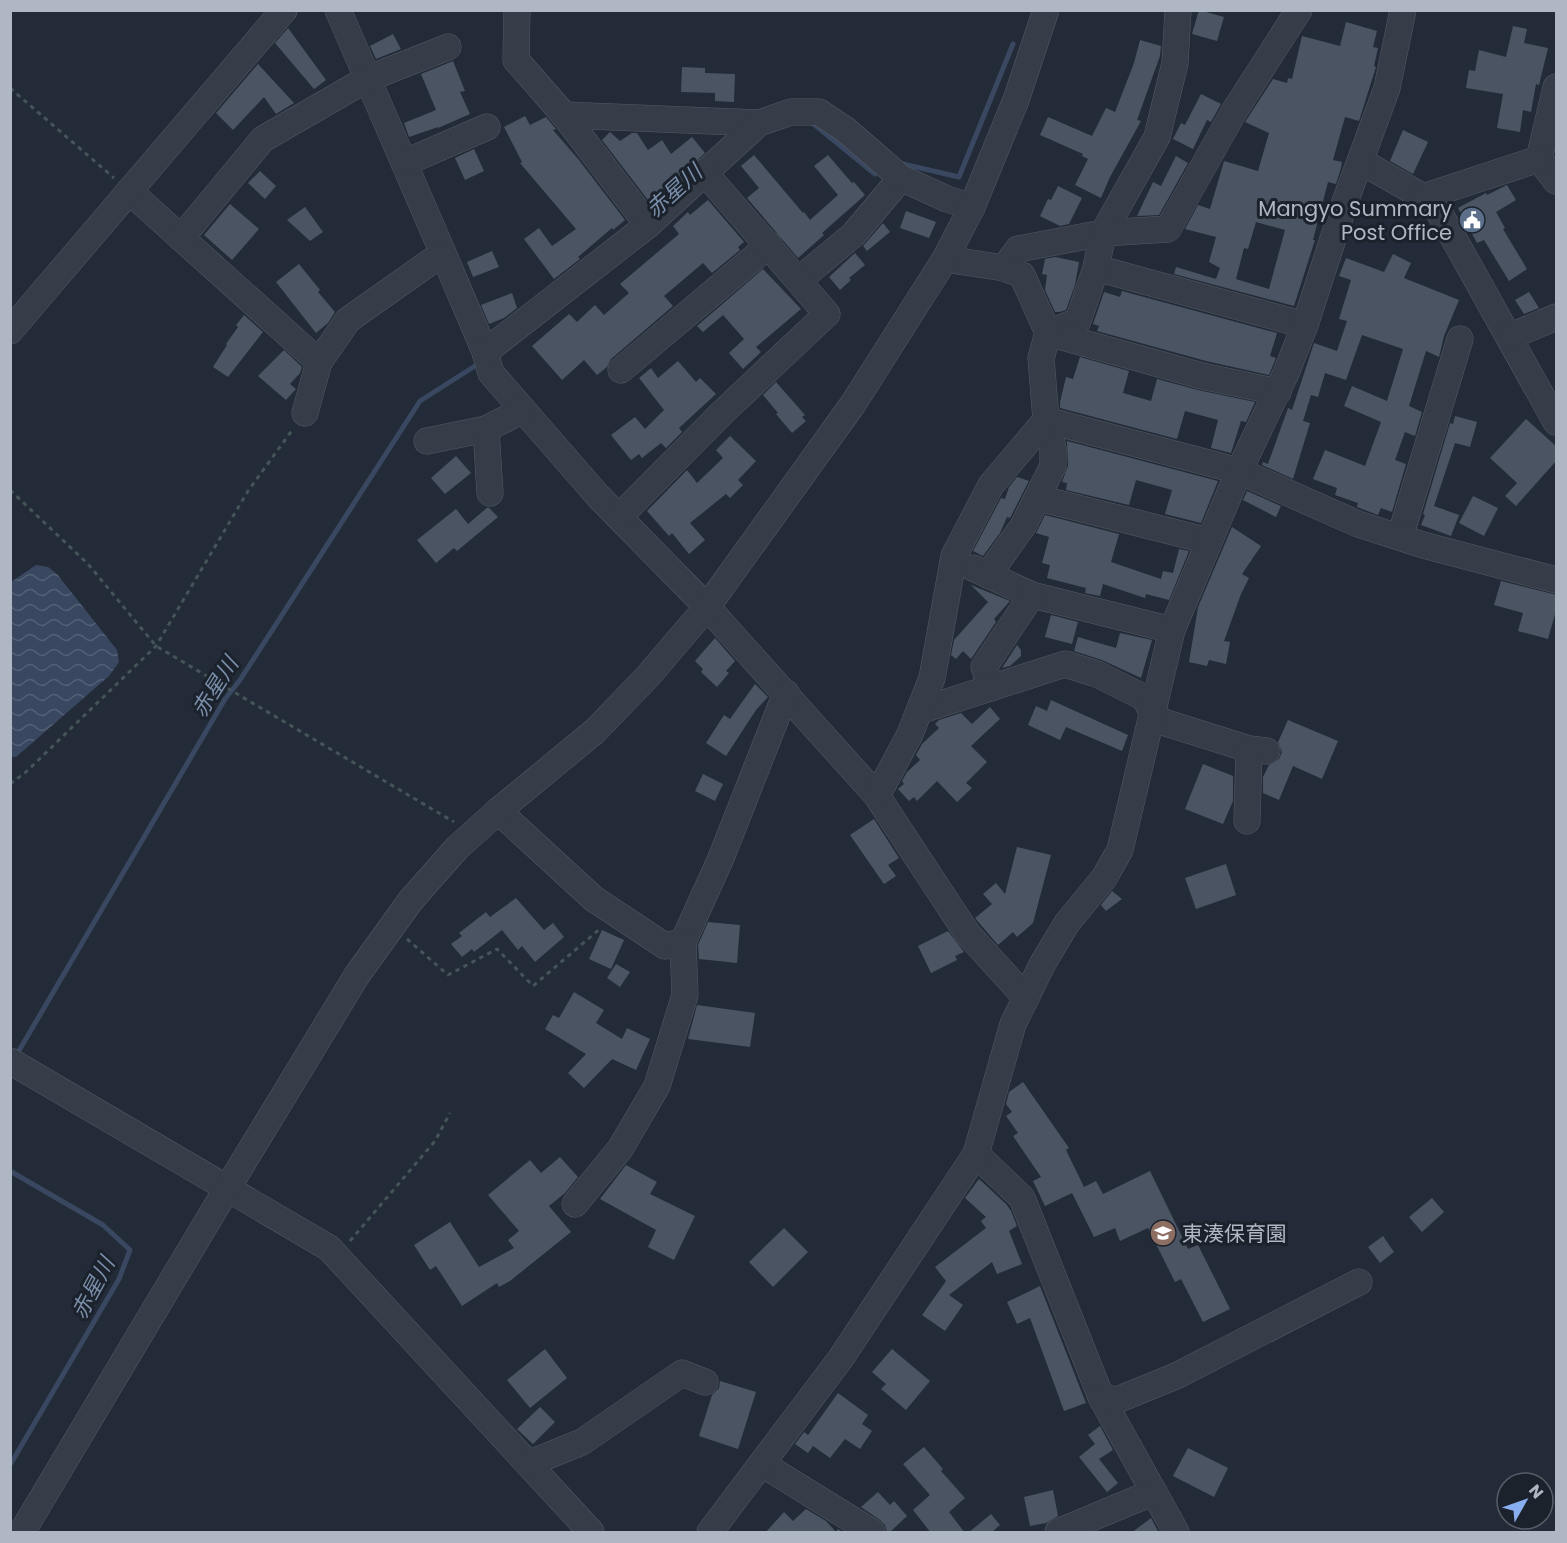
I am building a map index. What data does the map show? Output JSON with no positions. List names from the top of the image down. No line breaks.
{"water":["赤星川"],"places":{"public building":["Mangyo Summary Post Office"],"school or university":["東湊保育園"]},"north":"top right"}
